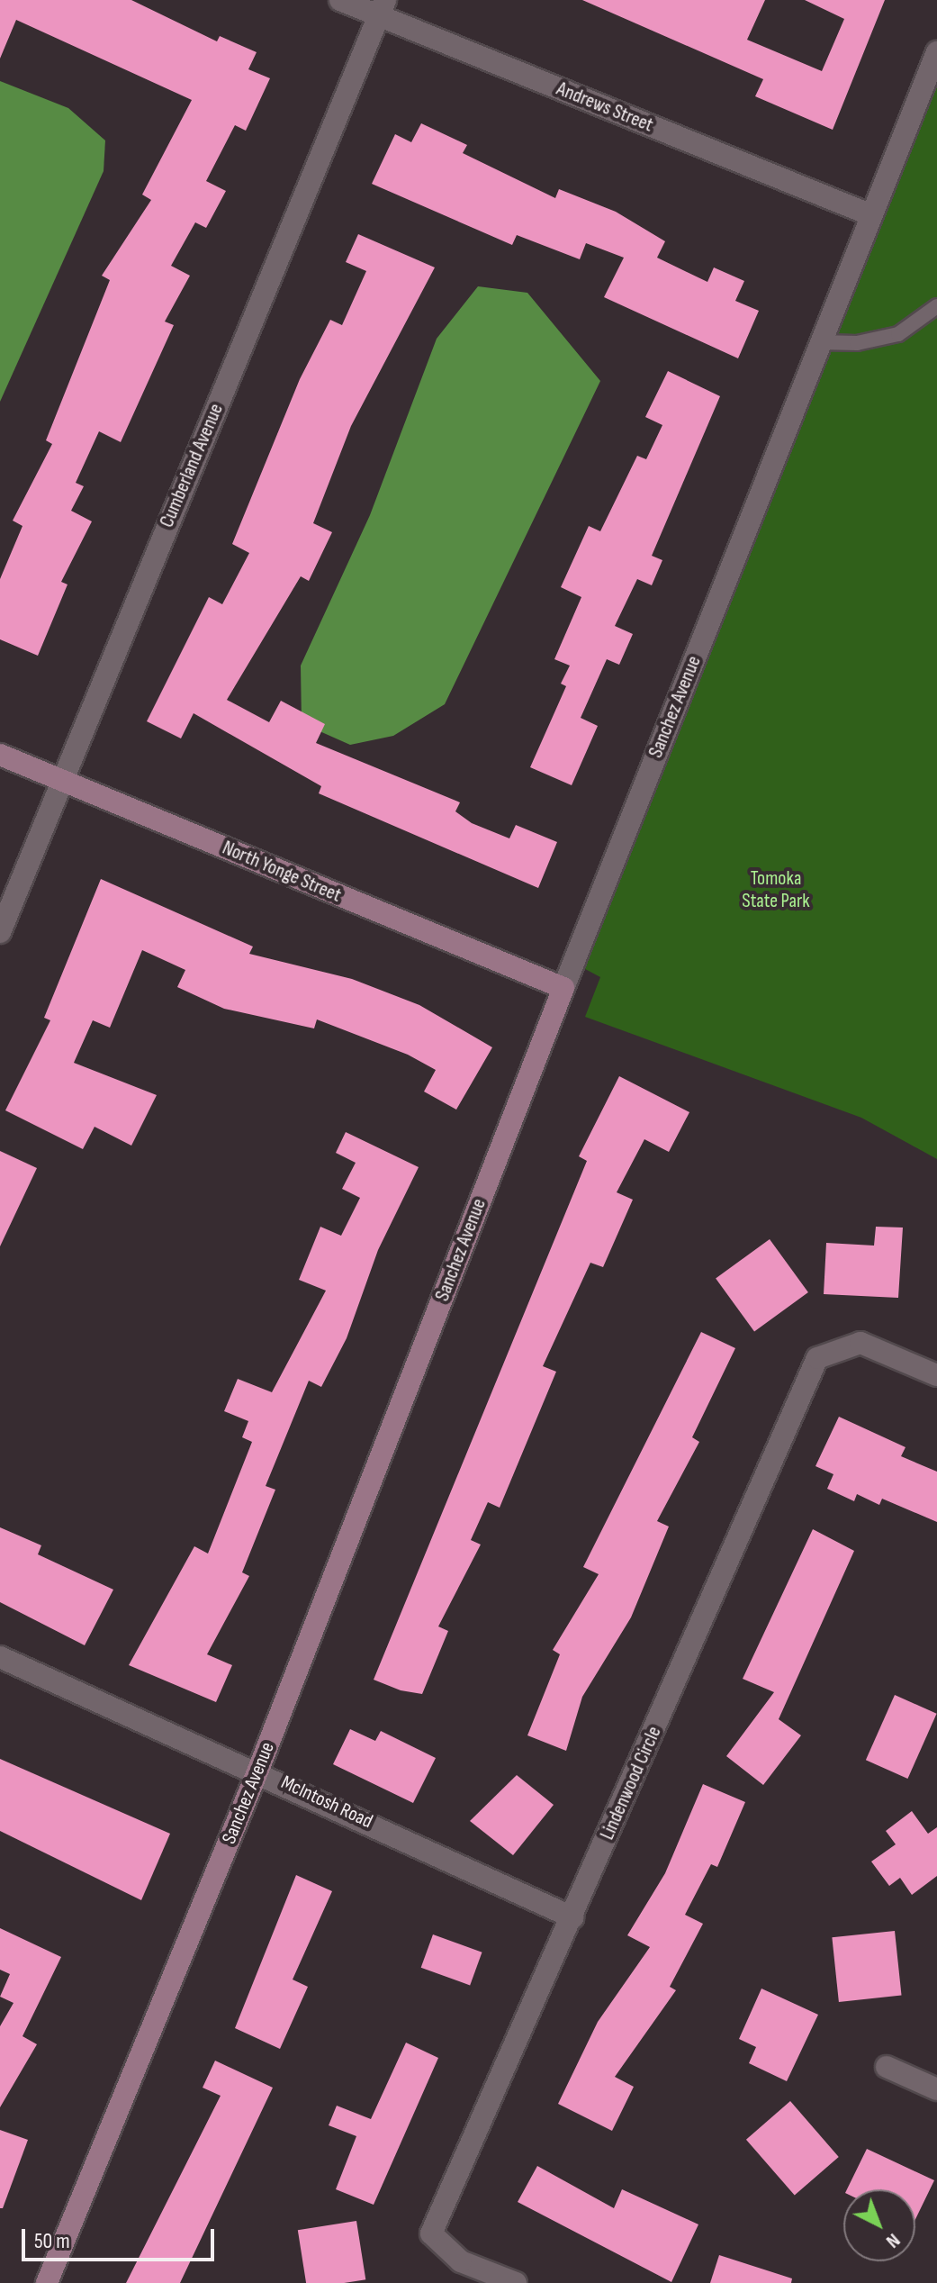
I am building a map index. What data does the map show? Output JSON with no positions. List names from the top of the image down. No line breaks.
{"streets":{"street":["Andrews Street","Cumberland Avenue","Sanchez Avenue","North Yonge Street","Lindenwood Circle","McIntosh Road"]},"crossings":[["Andrews Street","Cumberland Avenue"],["Andrews Street","Sanchez Avenue"],["Cumberland Avenue","North Yonge Street"],["Sanchez Avenue","North Yonge Street"],["Sanchez Avenue","McIntosh Road"],["Lindenwood Circle","McIntosh Road"]],"parks":["Tomoka State Park"],"scale_bar":"50 m","north":"bottom right"}
